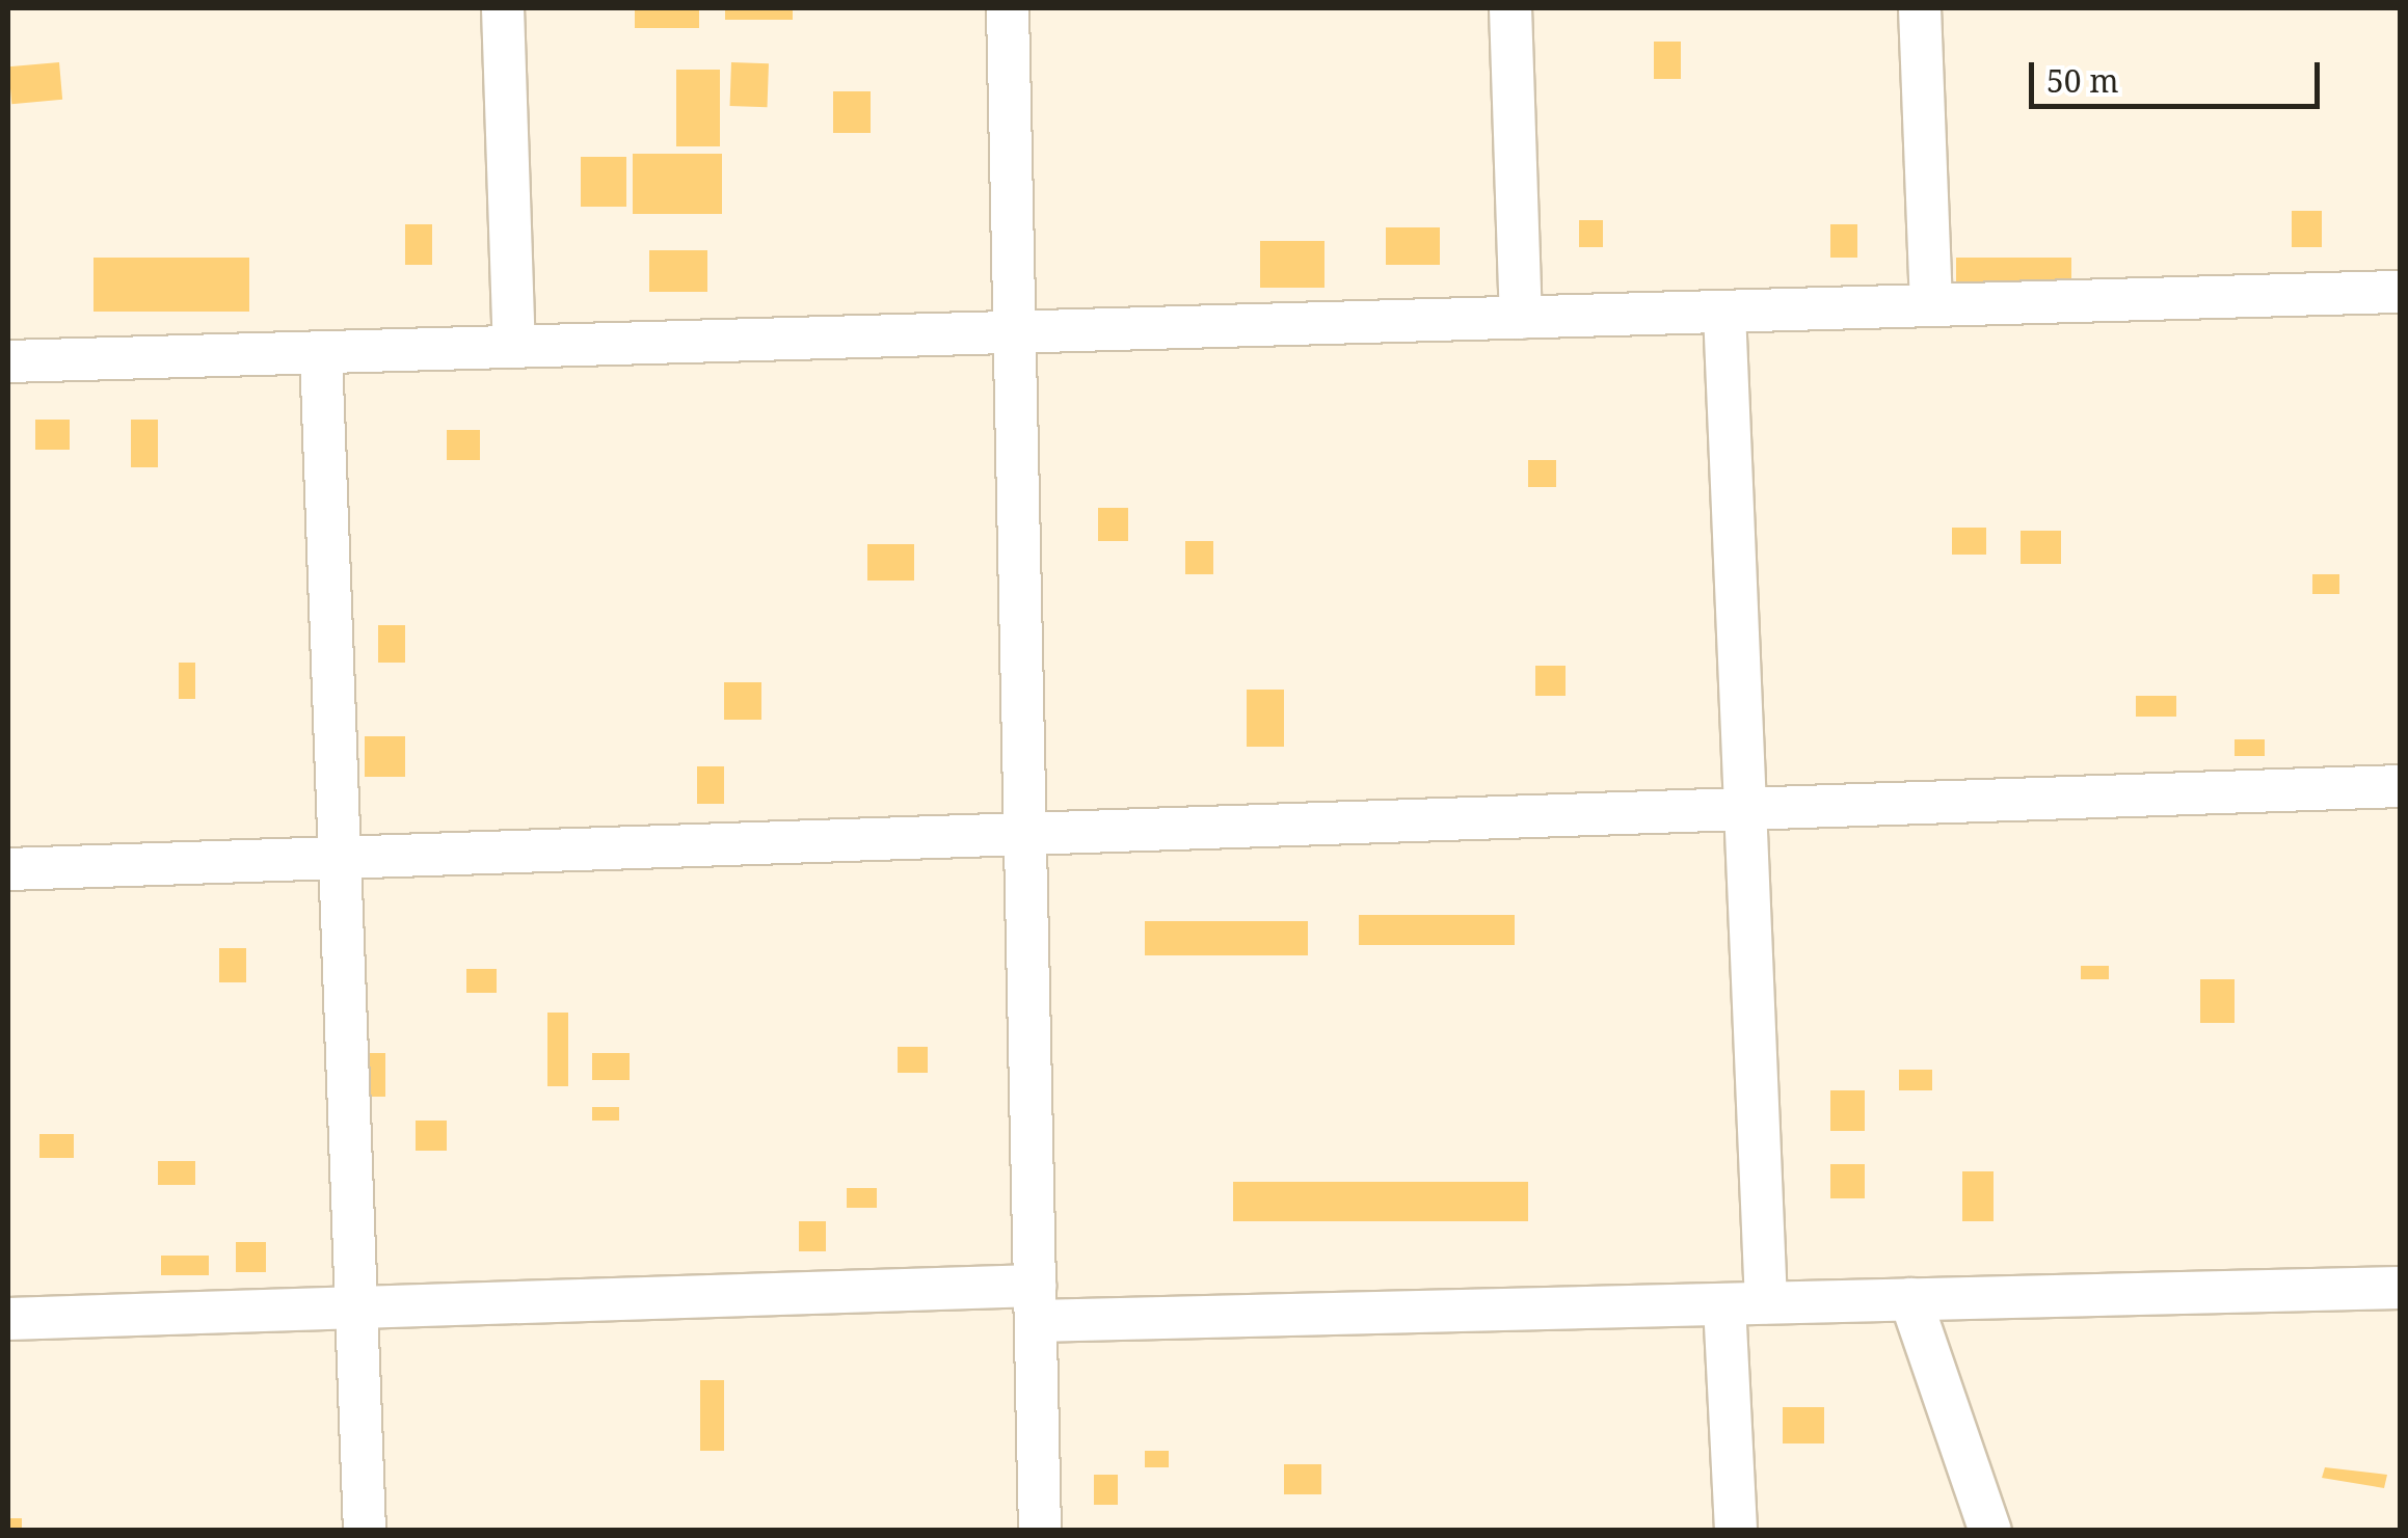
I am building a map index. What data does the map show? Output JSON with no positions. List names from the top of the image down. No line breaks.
{"scale_bar":"50 m"}
